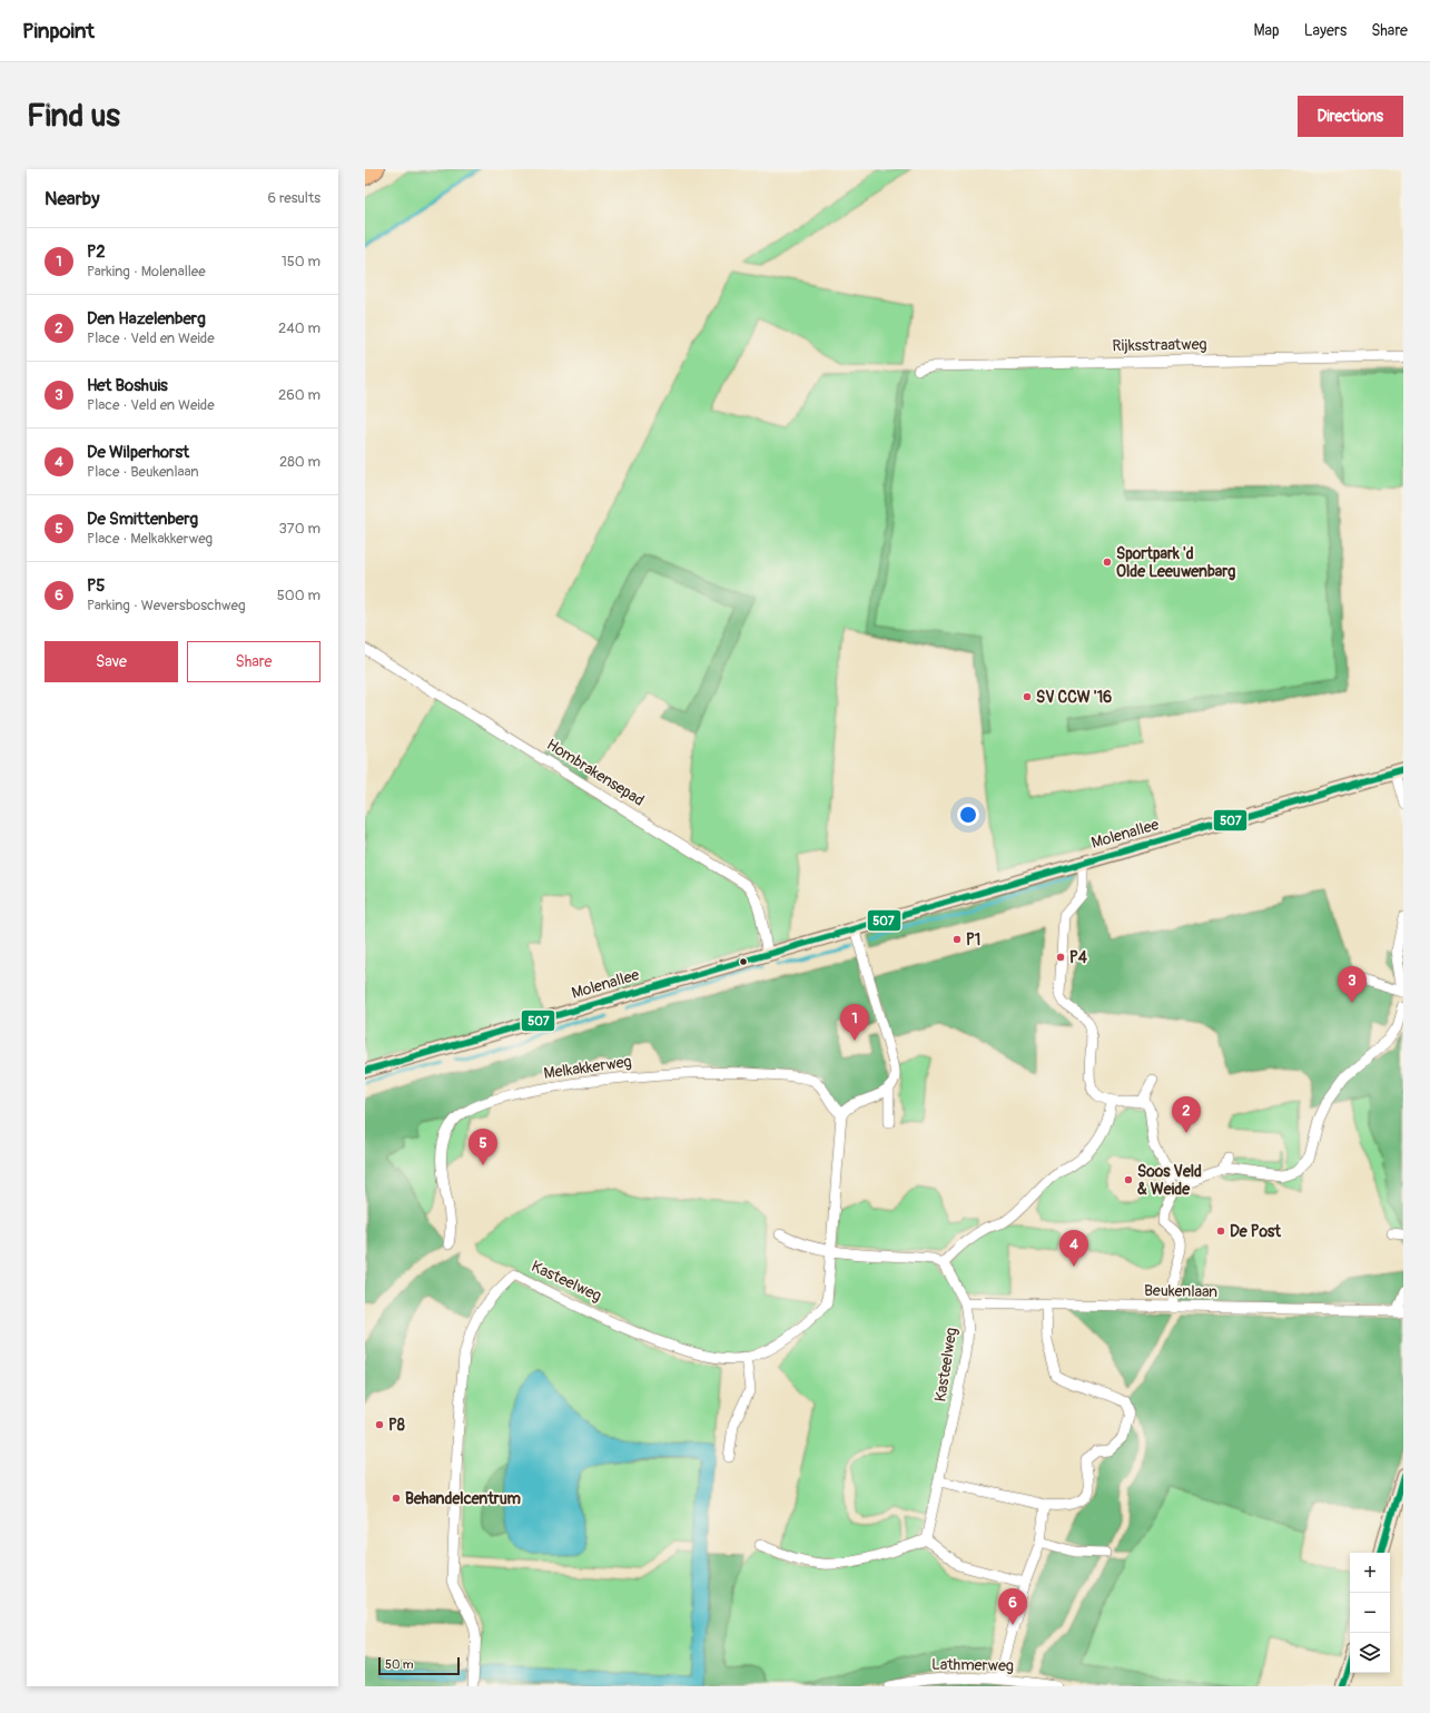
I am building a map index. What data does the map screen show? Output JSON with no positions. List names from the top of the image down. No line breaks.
{"streets":{"main road":["Molenallee"],"street":["Rijksstraatweg","Hombrakensepad","Melkakkerweg","Kasteelweg","Beukenlaan","Lathmerweg"]},"crossings":[["Hombrakensepad","Molenallee"],["Kasteelweg","Beukenlaan"]],"places":["Sportpark 'd Olde Leeuwenbarg","SV CCW '16","P1","P4","Soos Veld & Weide","De Post","P8","Behandelcentrum"],"lines":["transit line 507"],"scale_bar":"50 m","page":{"header":"Pinpoint","nav":["Map","Layers","Share"],"buttons":["Directions",["Save","Share"]],"title":"Find us","heading":["Nearby","6 results"],"list":[{"mark":"1","name":"P2","note":"Parking · Molenallee","value":"150 m"},{"mark":"2","name":"Den Hazelenberg","note":"Place · Veld en Weide","value":"240 m"},{"mark":"3","name":"Het Boshuis","note":"Place · Veld en Weide","value":"260 m"},{"mark":"4","name":"De Wilperhorst","note":"Place · Beukenlaan","value":"280 m"},{"mark":"5","name":"De Smittenberg","note":"Place · Melkakkerweg","value":"370 m"},{"mark":"6","name":"P5","note":"Parking · Weversboschweg","value":"500 m"}],"pins":["3","1","2","5","4","6"],"map_buttons":["+","−"],"scale":"50 m"}}
